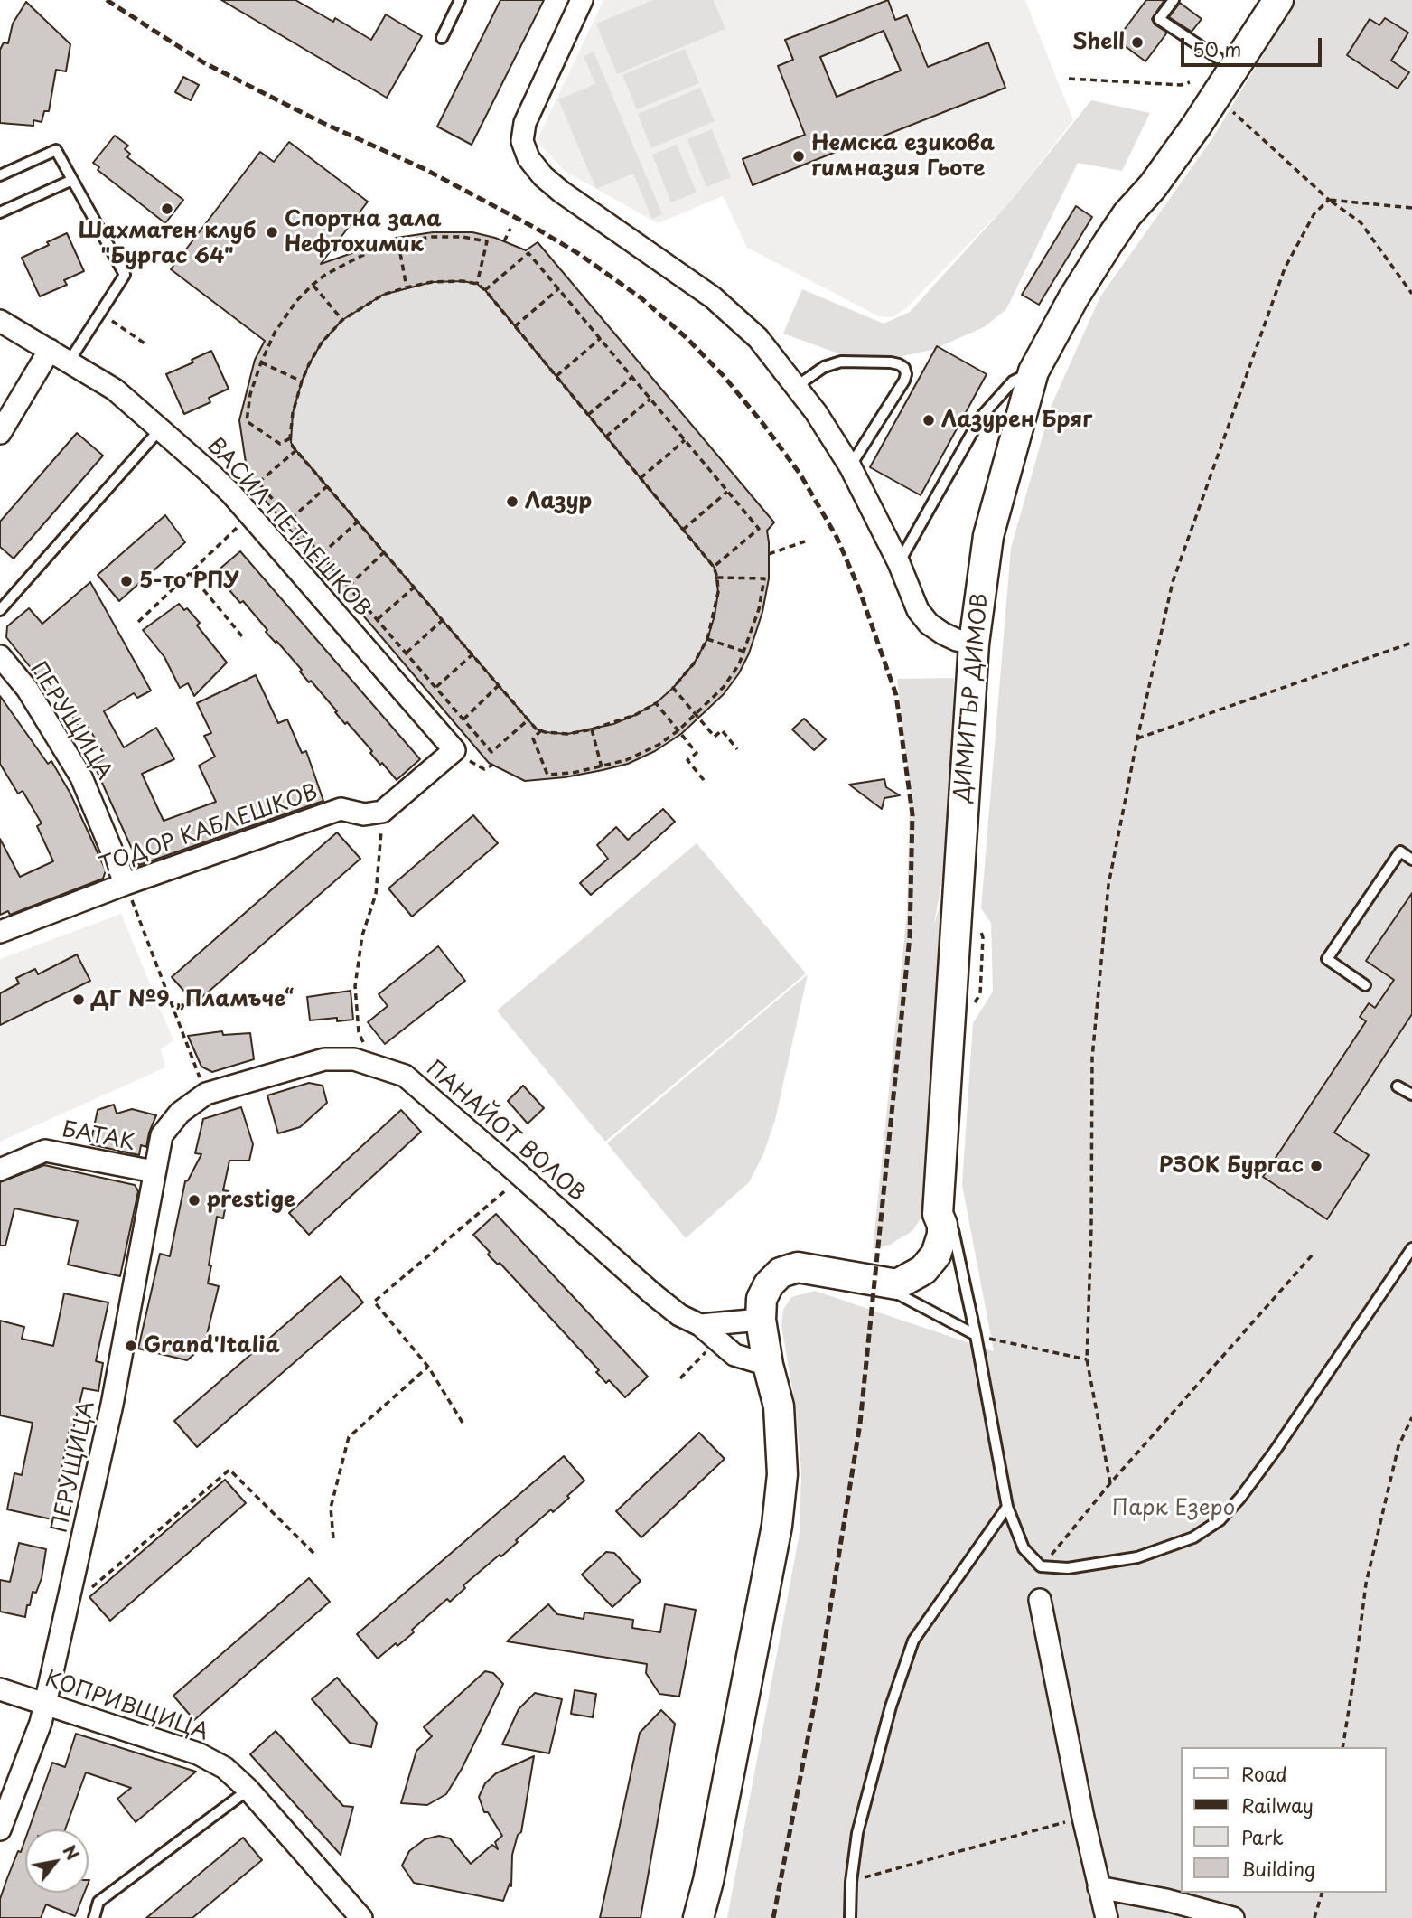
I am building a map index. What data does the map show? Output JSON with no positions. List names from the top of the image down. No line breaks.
{"streets":{"main road":["ДИМИТЪР ДИМОВ"],"street":["ВАСИЛ ПЕТЛЕШКОВ","ПЕРУЩИЦА","ТОДОР КАБЛЕШКОВ","ПАНАЙОТ ВОЛОВ","БАТАК","КОПРИВЩИЦА"]},"crossings":[["ПЕРУЩИЦА","ТОДОР КАБЛЕШКОВ"],["ПЕРУЩИЦА","ПАНАЙОТ ВОЛОВ"],["ПЕРУЩИЦА","БАТАК"],["ПЕРУЩИЦА","КОПРИВЩИЦА"]],"parks":["Парк Езеро"],"places":["Shell","Немска езикова гимназия Гьоте","Шахматен клуб \"Бургас 64\"","Спортна зала Нефтохимик","Лазурен Бряг","Лазур","5-то РПУ","ДГ №9 „Пламъче“","РЗОК Бургас","prestige","Grand'Italia"],"legend":["Road","Railway","Park","Building"],"scale_bar":"50 m","north":"top right"}
